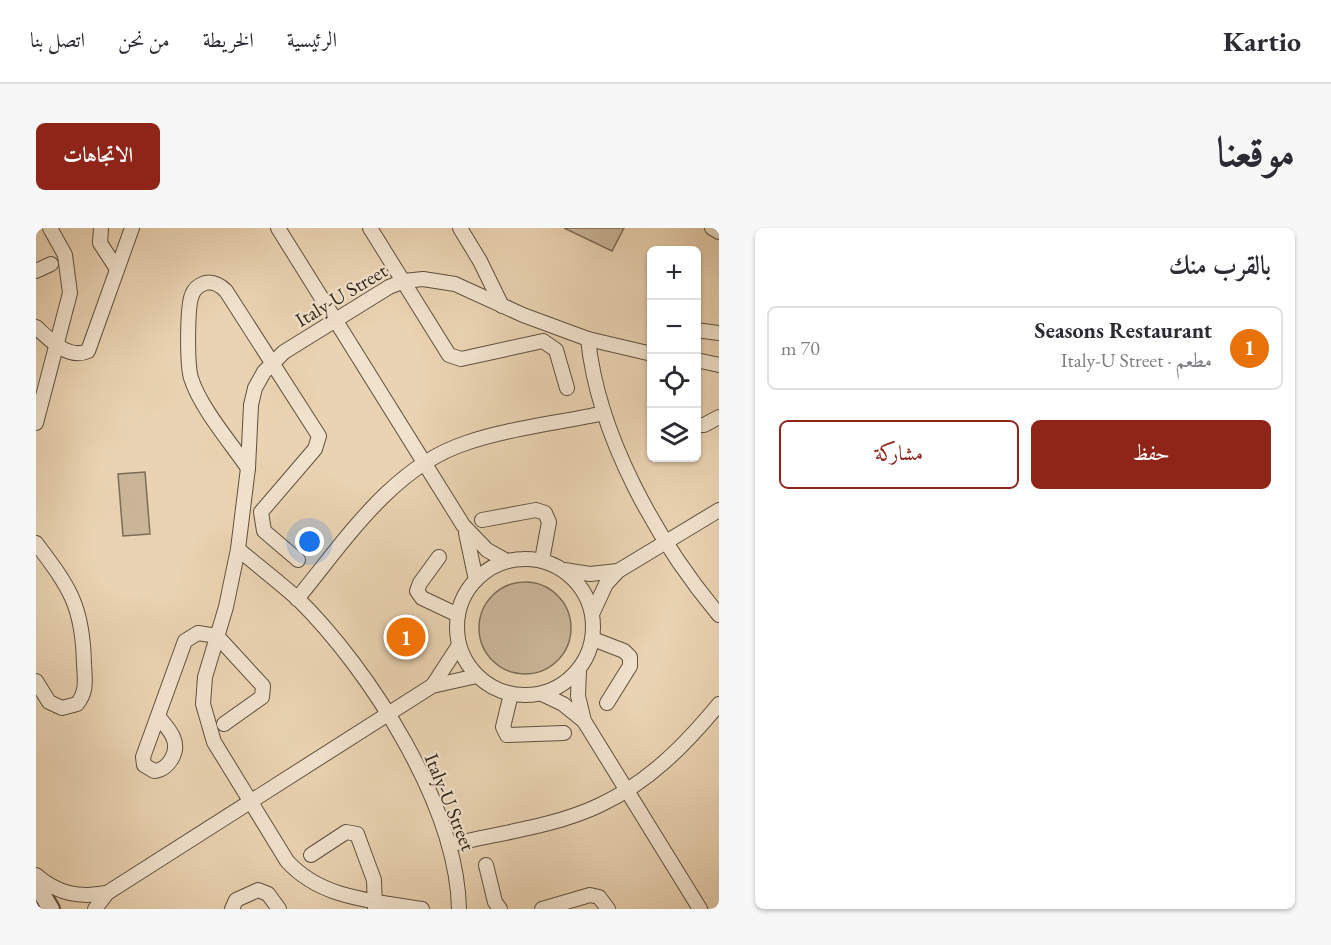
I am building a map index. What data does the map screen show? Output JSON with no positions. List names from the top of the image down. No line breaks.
{"streets":{"street":["Italy-U Street"]},"page":{"header":"Kartio","nav":["الرئيسية","الخريطة","من نحن","اتصل بنا"],"title":"موقعنا","buttons":["الاتجاهات",["حفظ","مشاركة"]],"heading":"بالقرب منك","map_buttons":["+","−"],"list":[{"mark":"1","name":"Seasons Restaurant","note":"مطعم · Italy-U Street","value":"70 m"}],"pins":"1"}}
